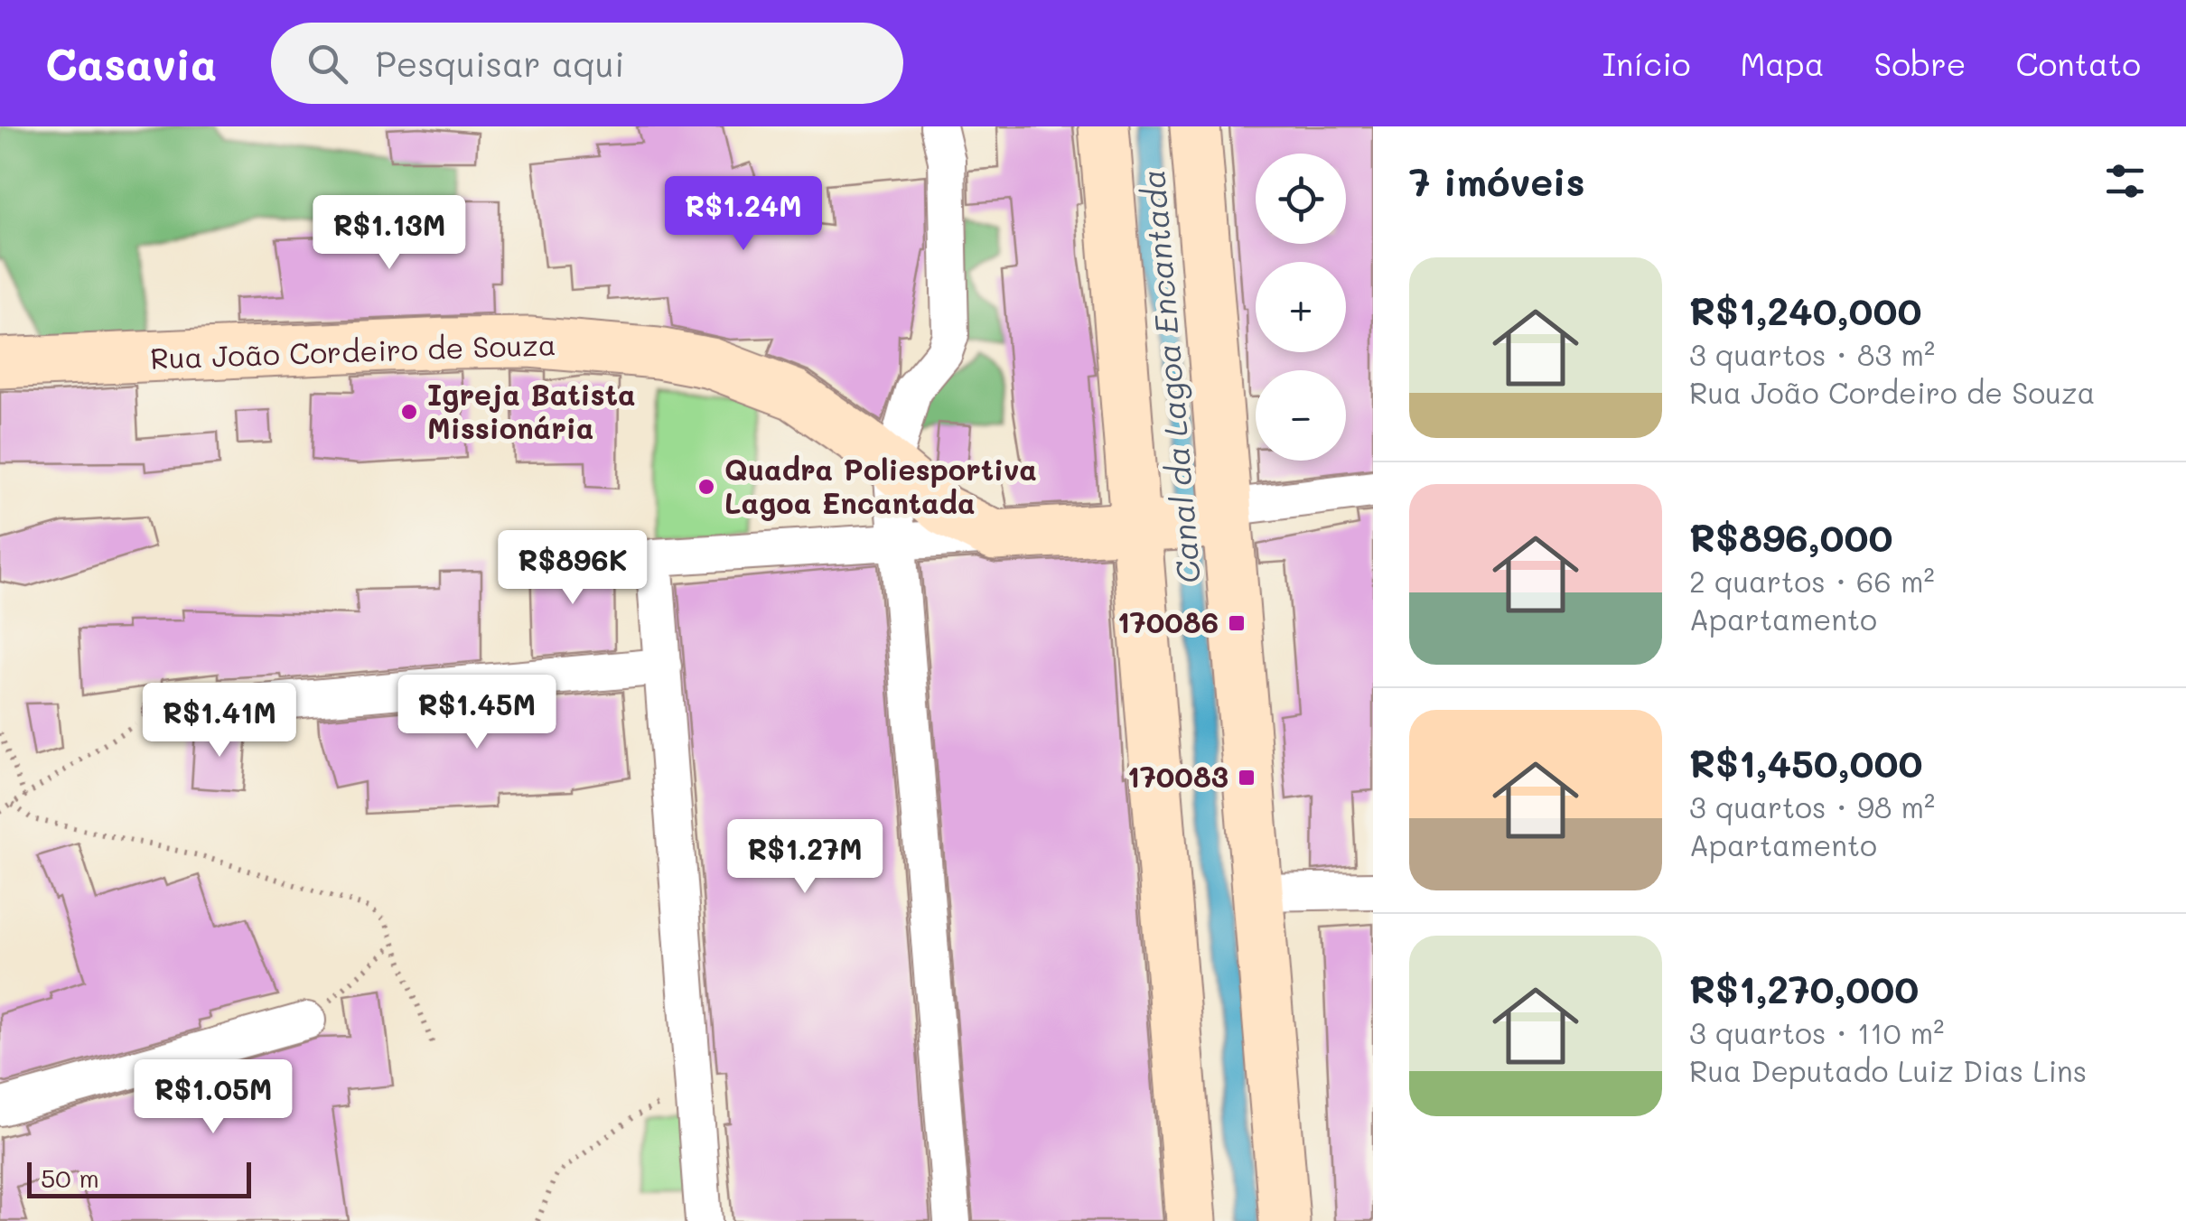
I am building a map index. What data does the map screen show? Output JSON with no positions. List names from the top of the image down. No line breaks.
{"streets":{"main road":["Rua João Cordeiro de Souza"]},"water":["Canal da Lagoa Encantada"],"places":{"other":["Igreja Batista Missionária","Quadra Poliesportiva Lagoa Encantada"],"transit":["170086","170083"]},"scale_bar":"50 m","page":{"header":"Casavia","search":"Pesquisar aqui","nav":["Início","Mapa","Sobre","Contato"],"heading":"7 imóveis","map_buttons":["+","−"],"price":["R$1.24M","R$1.13M","R$896K","R$1.45M","R$1.41M","R$1.27M","R$1.05M"],"list":[{"name":"R$1,240,000","note":"3 quartos · 83 m² · Rua João Cordeiro de Souza"},{"name":"R$896,000","note":"2 quartos · 66 m² · Apartamento"},{"name":"R$1,450,000","note":"3 quartos · 98 m² · Apartamento"},{"name":"R$1,270,000","note":"3 quartos · 110 m² · Rua Deputado Luiz Dias Lins"}],"scale":"50 m"}}
